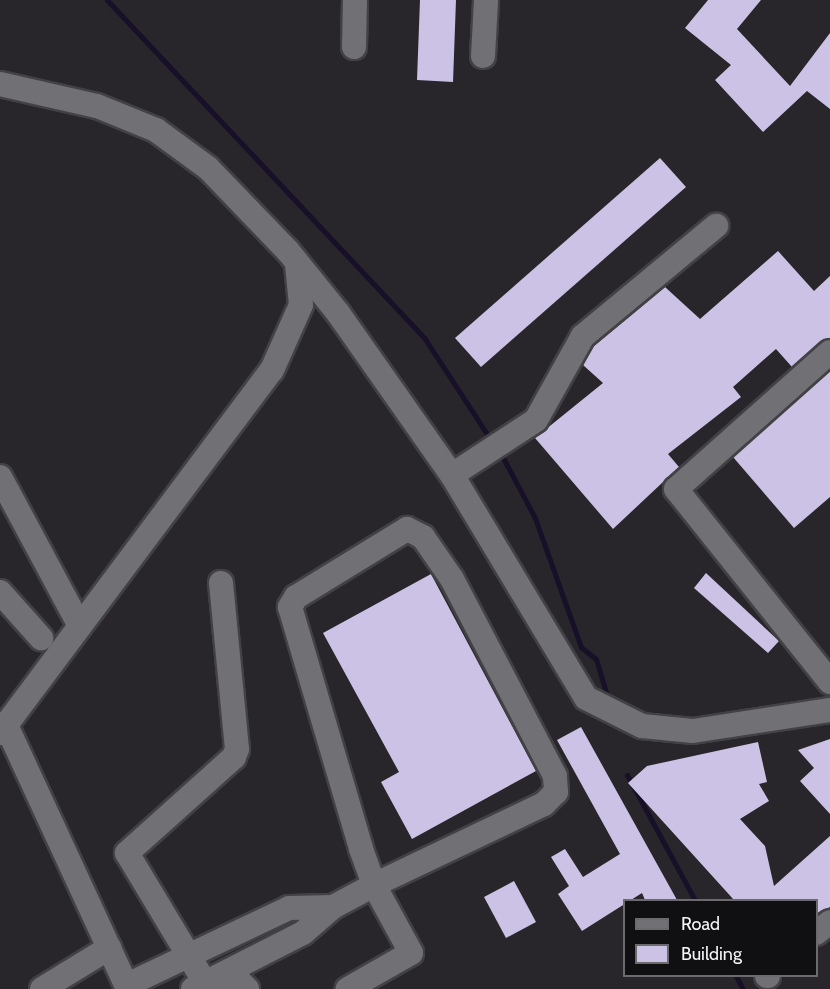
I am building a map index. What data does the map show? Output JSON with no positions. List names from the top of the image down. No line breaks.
{"legend":["Road","Building"]}
